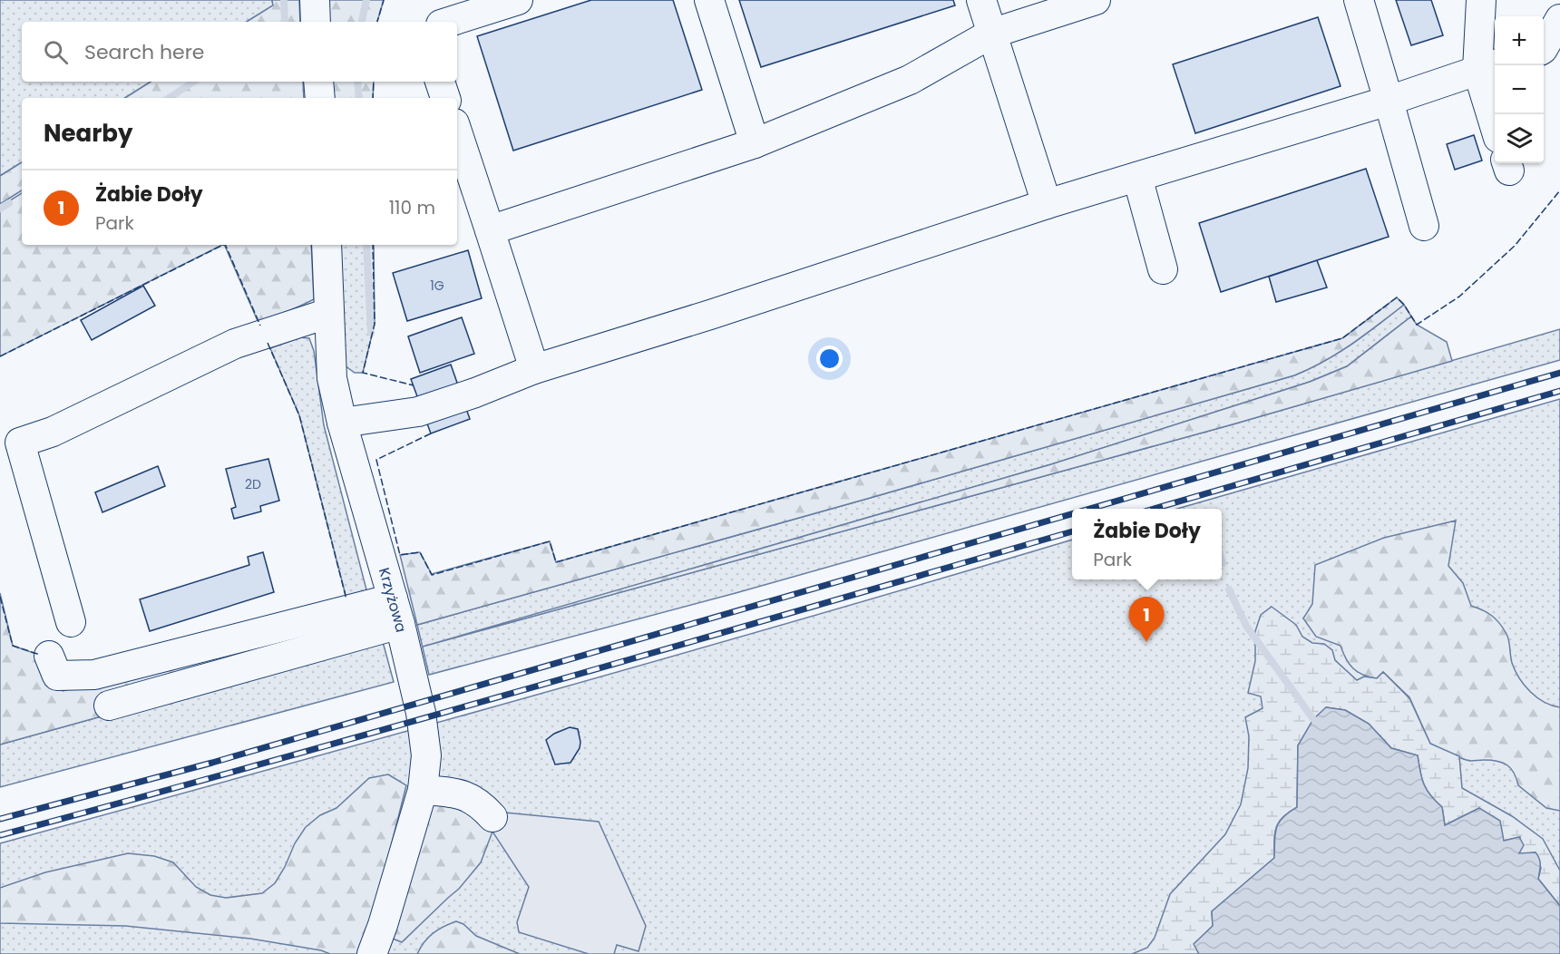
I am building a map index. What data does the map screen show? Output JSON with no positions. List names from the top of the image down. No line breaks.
{"streets":{"street":["Krzyżowa"]},"house_numbers":["1G","2D"],"page":{"map_buttons":["+","−"],"search":"Search here","heading":"Nearby","list":[{"mark":"1","name":"Żabie Doły","note":"Park","value":"110 m"}],"popup":["Żabie Doły","Park"],"pins":"1"}}
